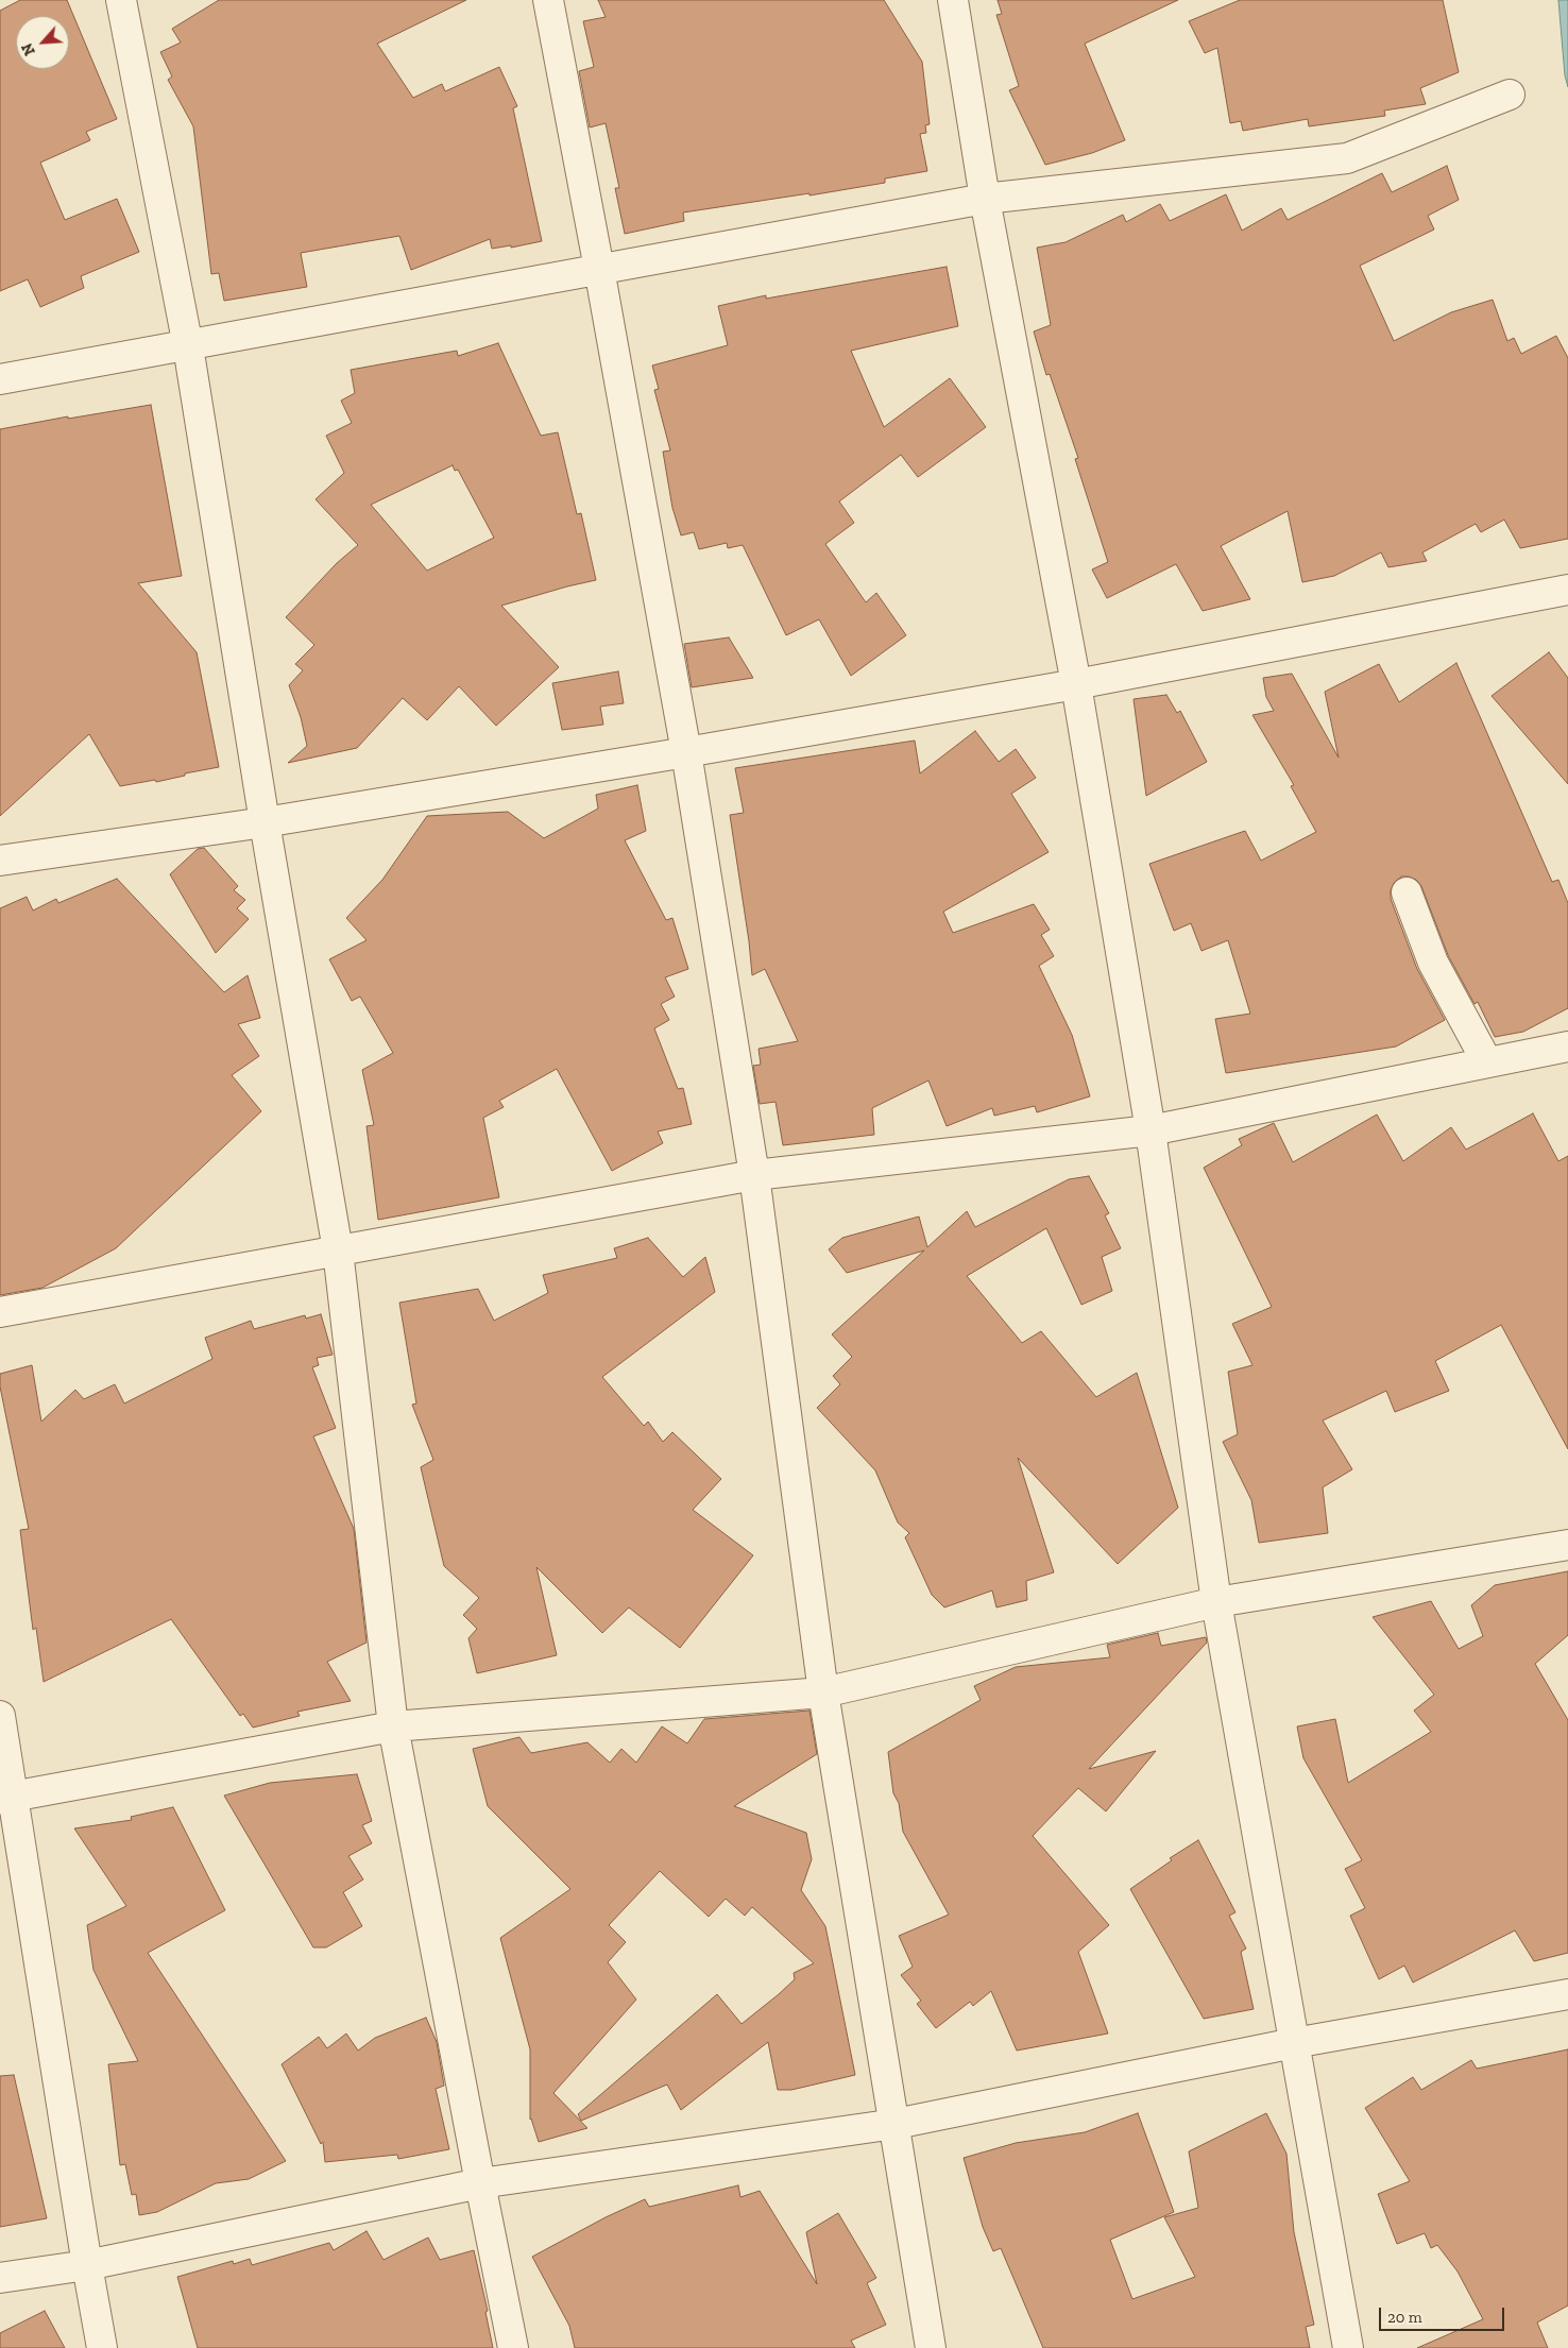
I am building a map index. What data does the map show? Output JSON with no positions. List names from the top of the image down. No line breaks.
{"scale_bar":"20 m","north":"bottom left"}
